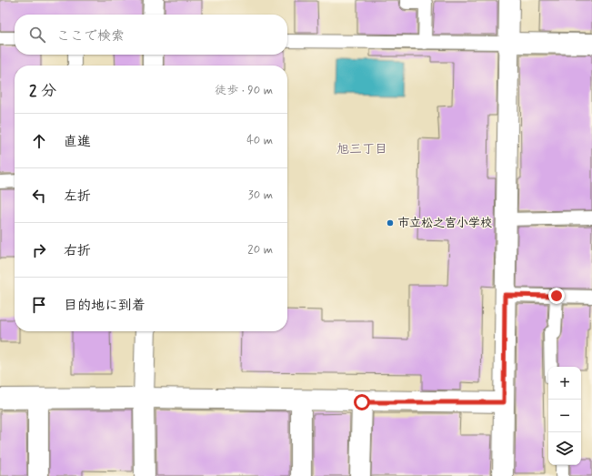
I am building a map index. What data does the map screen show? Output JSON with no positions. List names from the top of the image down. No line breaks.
{"districts":["旭三丁目"],"places":["市立松之宮小学校"],"page":{"search":"ここで検索","heading":["2 分","徒歩 · 90 m"],"list":[["直進","40 m"],["左折","30 m"],["右折","20 m"],"目的地に到着"],"map_buttons":["+","−"]}}
